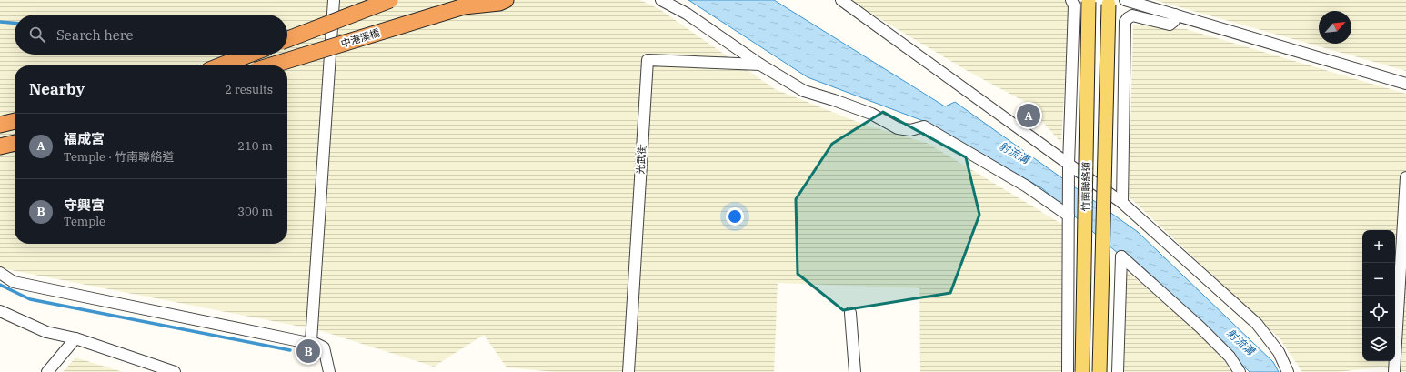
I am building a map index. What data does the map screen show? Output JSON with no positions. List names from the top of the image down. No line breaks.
{"streets":{"highway":["中港溪橋"],"main road":["竹南聯絡道"],"street":["光武街"]},"water":["射流溝"],"north":"top right","page":{"search":"Search here","heading":["Nearby","2 results"],"pins":["A","B"],"list":[{"mark":"A","name":"福成宮","note":"Temple · 竹南聯絡道","value":"210 m"},{"mark":"B","name":"守興宮","note":"Temple","value":"300 m"}],"map_buttons":["+","−"]}}
